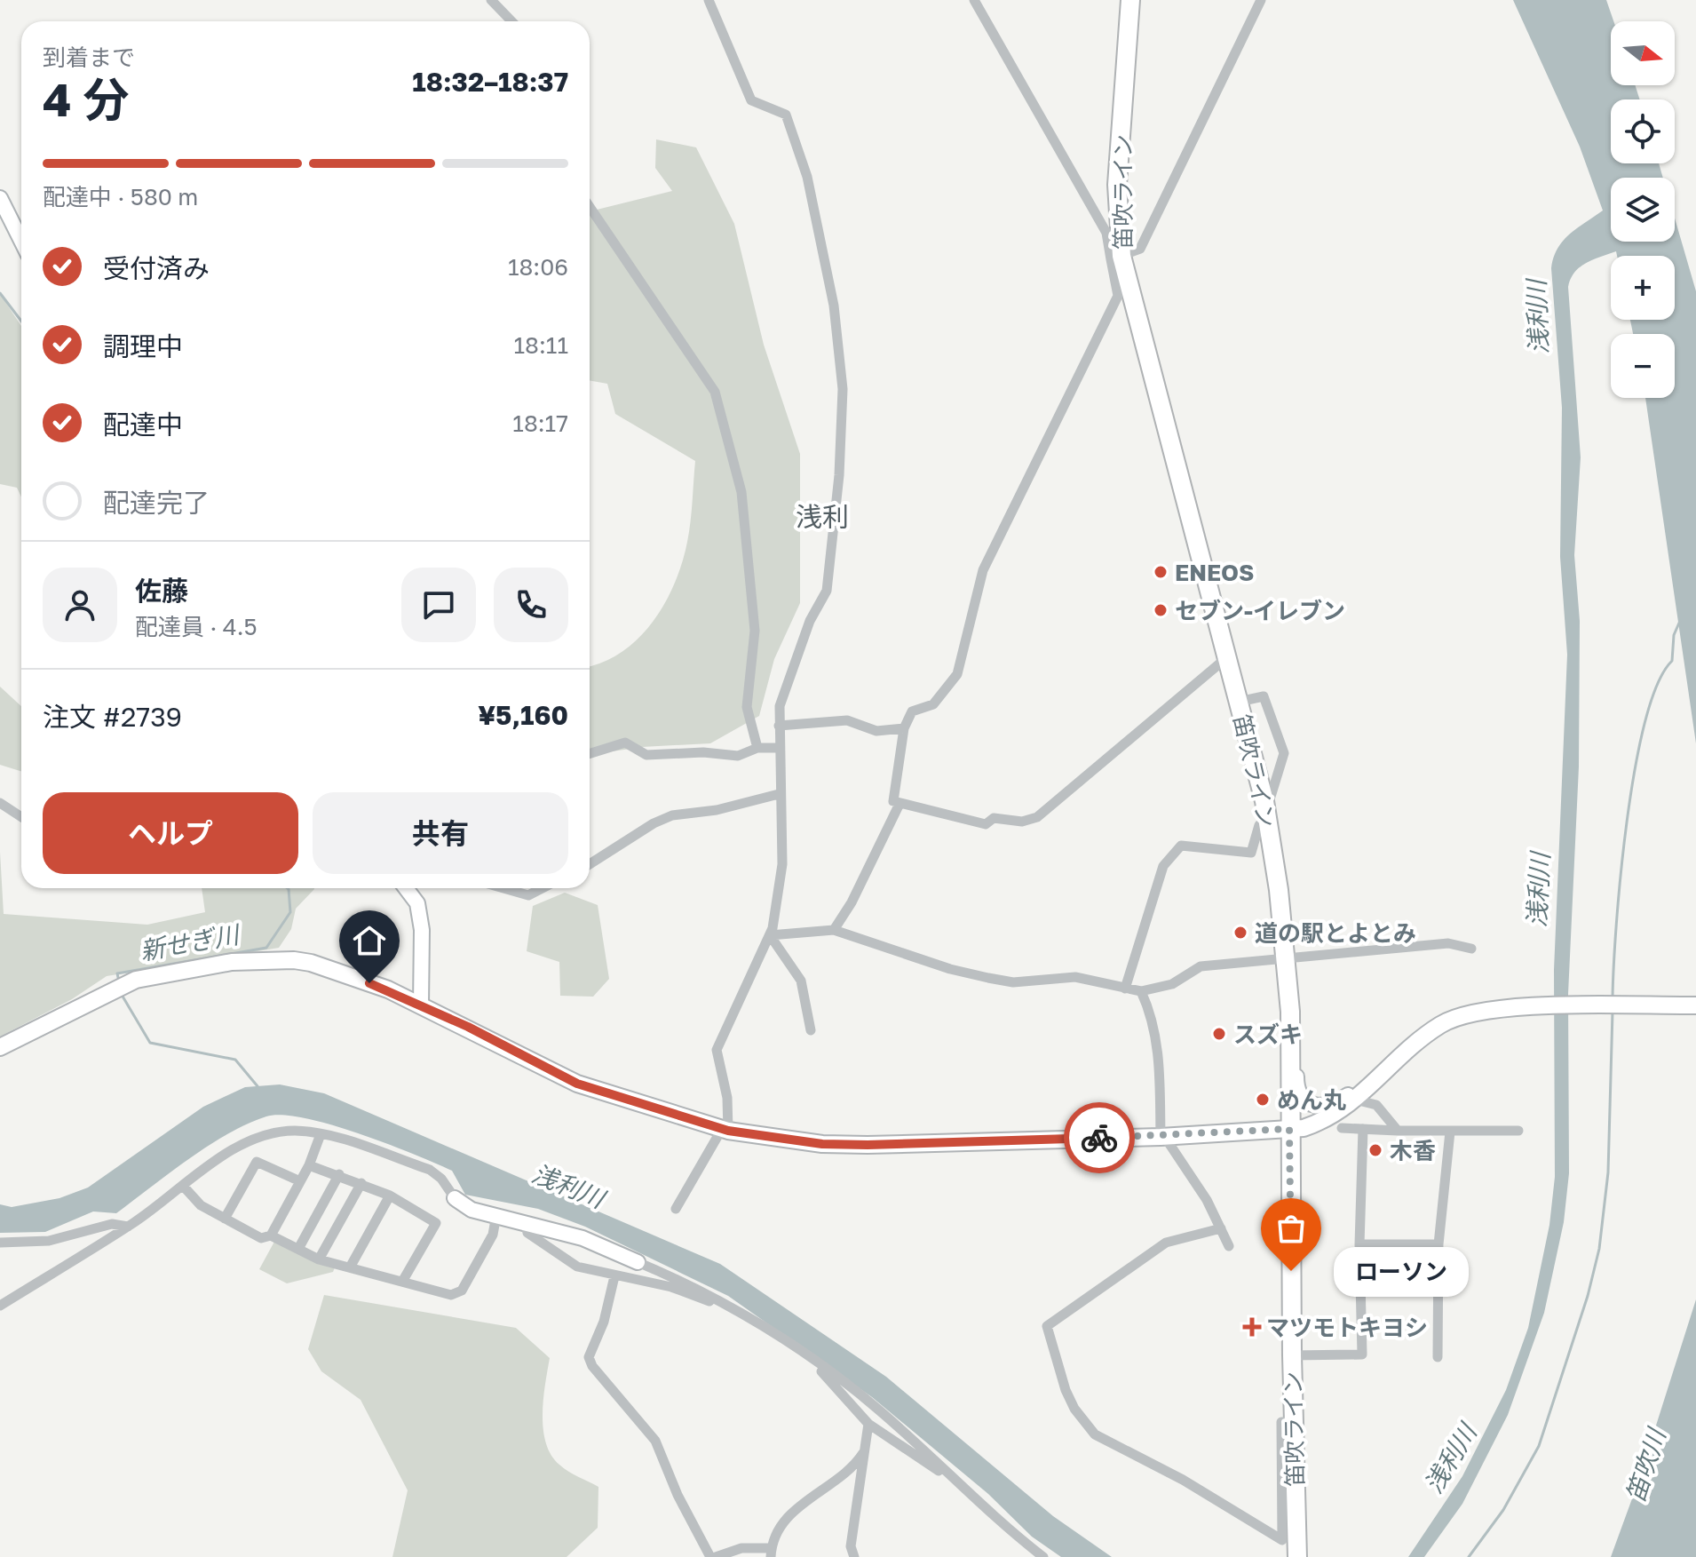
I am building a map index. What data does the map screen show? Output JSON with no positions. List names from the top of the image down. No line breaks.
{"streets":{"highway":["笛吹ライン"]},"districts":["浅利"],"water":["浅利川","新せぎ川","笛吹川"],"places":{"other":["ENEOS","セブン-イレブン","道の駅とよとみ","スズキ","めん丸","木香","ローソン"],"health":["マツモトキヨシ"]},"north":"right","page":{"map_buttons":["+","−"],"heading":["4 分","到着まで","18:32–18:37"],"panel":["佐藤","配達員 · 4.5","注文 #2739","¥5,160"],"bar":"配達中 · 580 m","list":[["受付済み","18:06"],["調理中","18:11"],["配達中","18:17"],"配達完了"],"buttons":["ヘルプ","共有"],"bubble":"ローソン"}}
